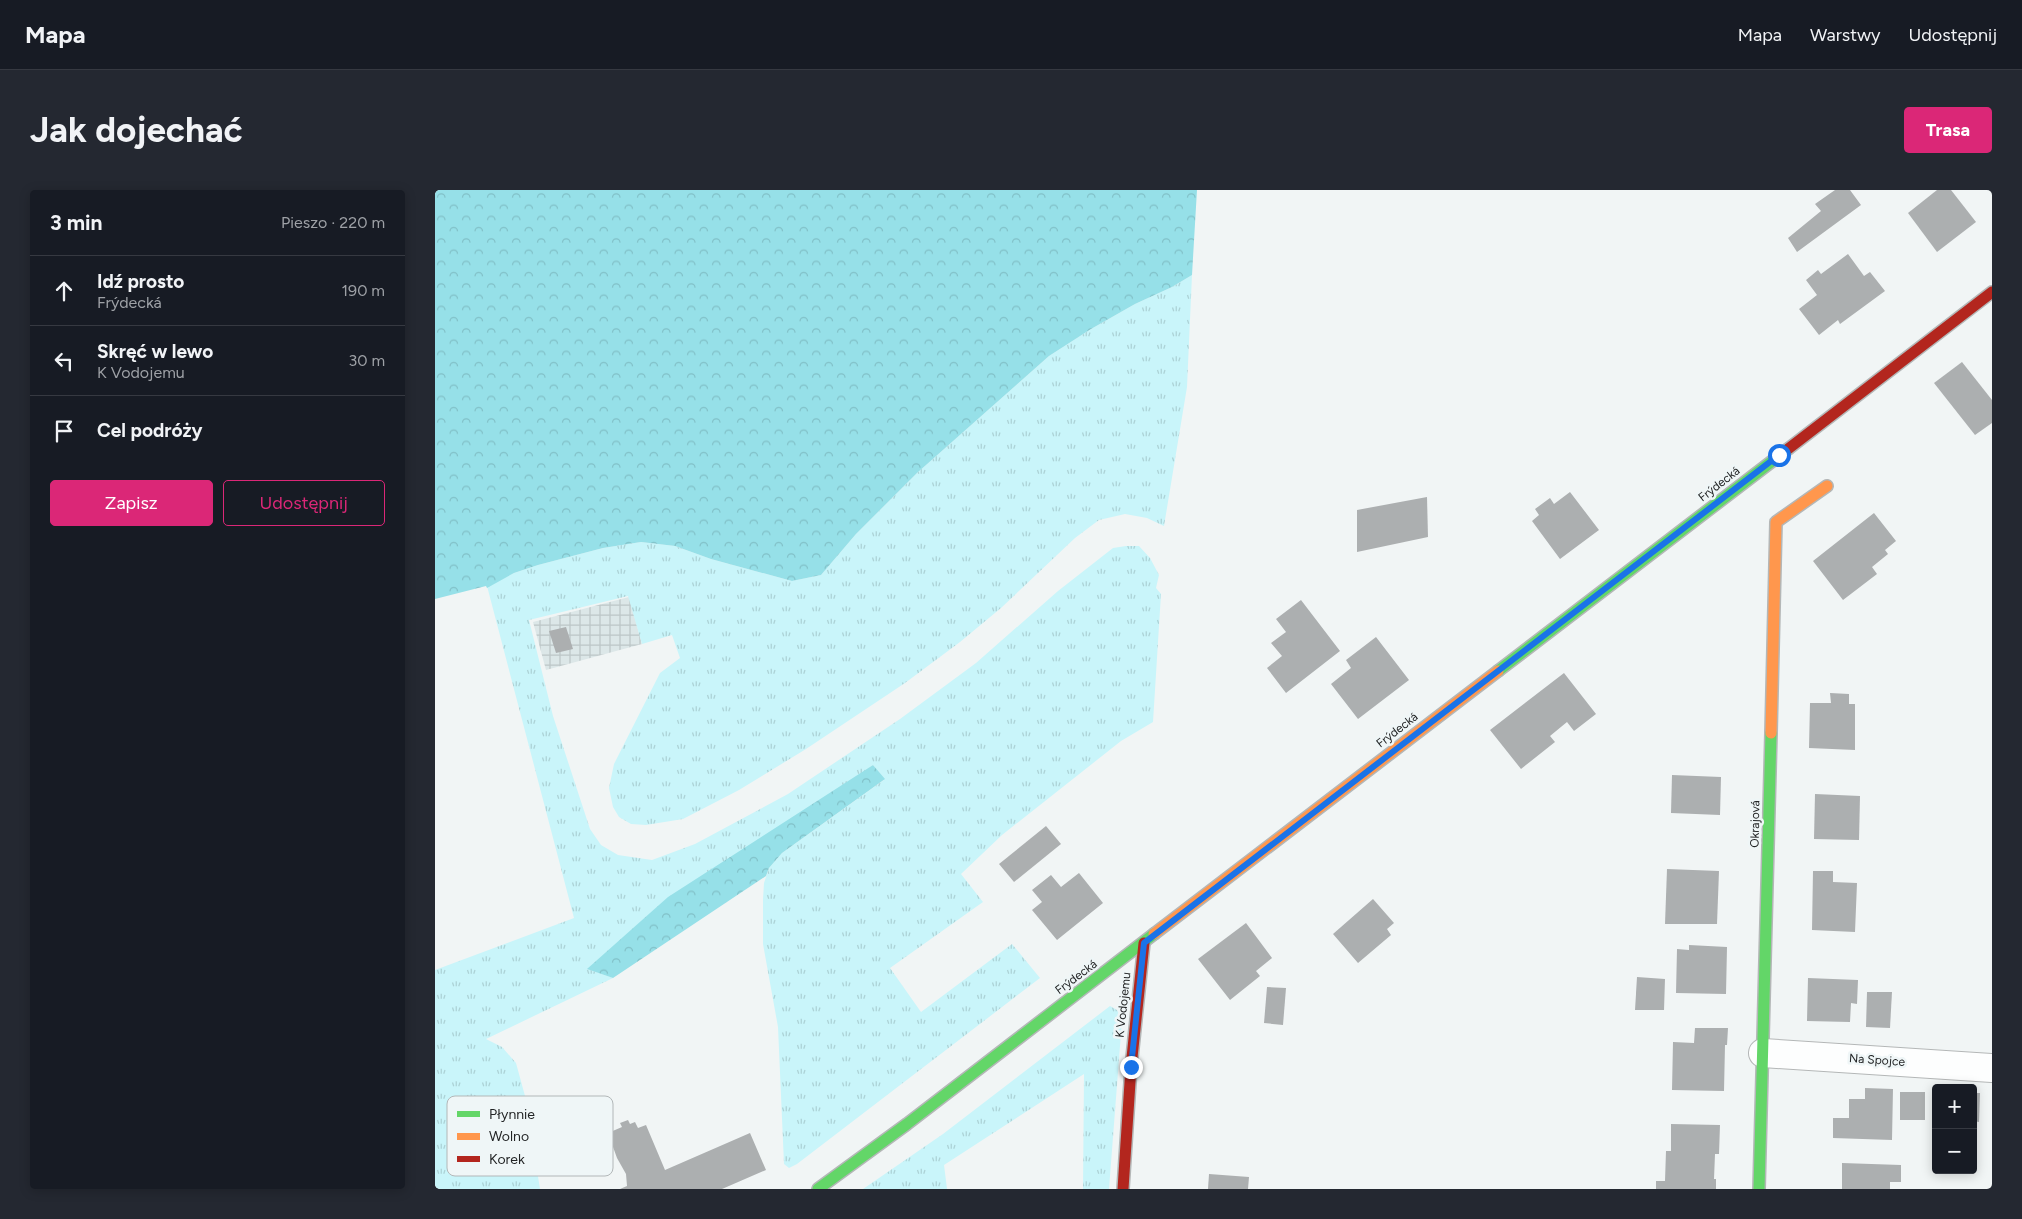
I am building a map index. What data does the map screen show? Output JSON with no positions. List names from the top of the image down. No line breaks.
{"streets":{"main road":["Frýdecká","Okrajová","K Vodojemu"],"street":["Na Spojce"]},"crossings":[["Frýdecká","K Vodojemu"],["Okrajová","Na Spojce"]],"legend":["Płynnie","Wolno","Korek"],"page":{"header":"Mapa","nav":["Mapa","Warstwy","Udostępnij"],"buttons":["Trasa",["Zapisz","Udostępnij"]],"title":"Jak dojechać","heading":["3 min","Pieszo · 220 m"],"list":[["Idź prosto","Frýdecká","190 m"],["Skręć w lewo","K Vodojemu","30 m"],"Cel podróży"],"map_buttons":["+","−"]}}
